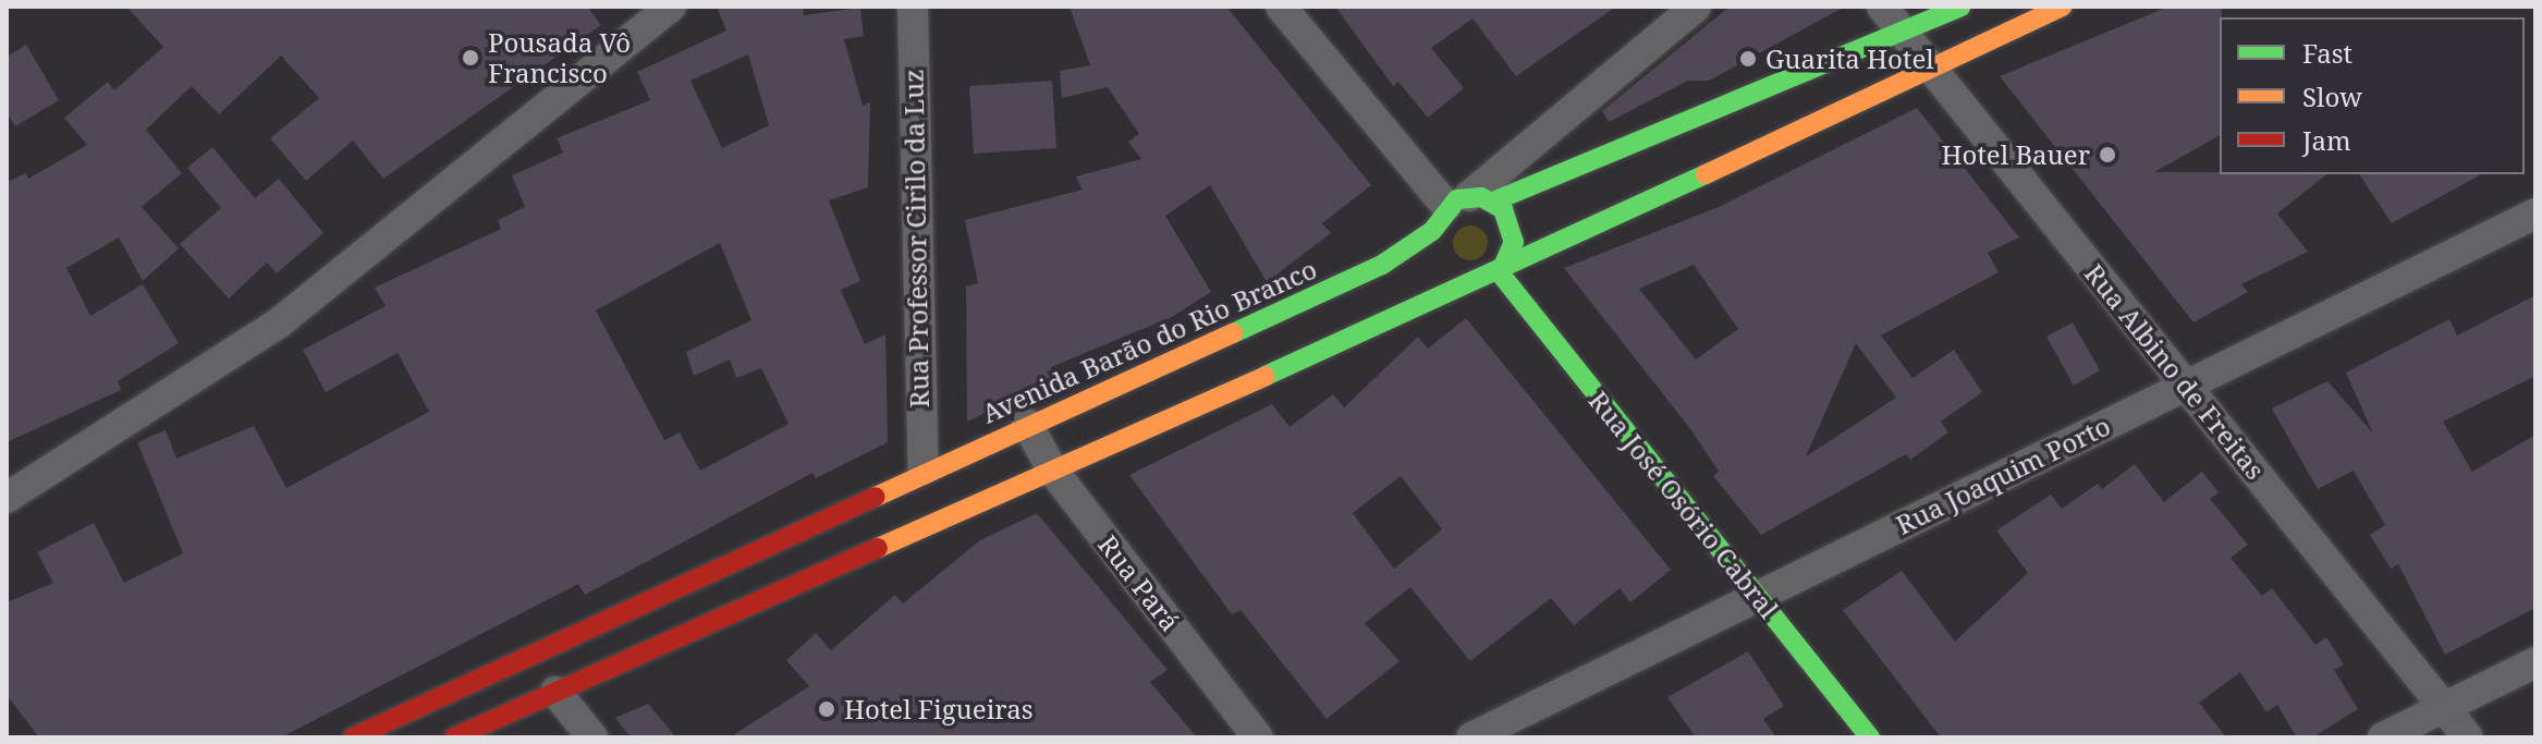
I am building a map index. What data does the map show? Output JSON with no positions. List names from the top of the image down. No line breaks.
{"streets":{"main road":["Avenida Barão do Rio Branco","Rua José Osório Cabral"],"street":["Rua Professor Cirilo da Luz","Rua Albino de Freitas","Rua Joaquim Porto","Rua Pará"]},"crossings":[["Rua Professor Cirilo da Luz","Avenida Barão do Rio Branco"],["Avenida Barão do Rio Branco","Rua Albino de Freitas"],["Avenida Barão do Rio Branco","Rua Pará"],["Rua Albino de Freitas","Rua Joaquim Porto"],["Rua Joaquim Porto","Rua José Osório Cabral"]],"places":["Pousada Vô Francisco","Guarita Hotel","Hotel Bauer","Hotel Figueiras"],"legend":["Fast","Slow","Jam"]}
